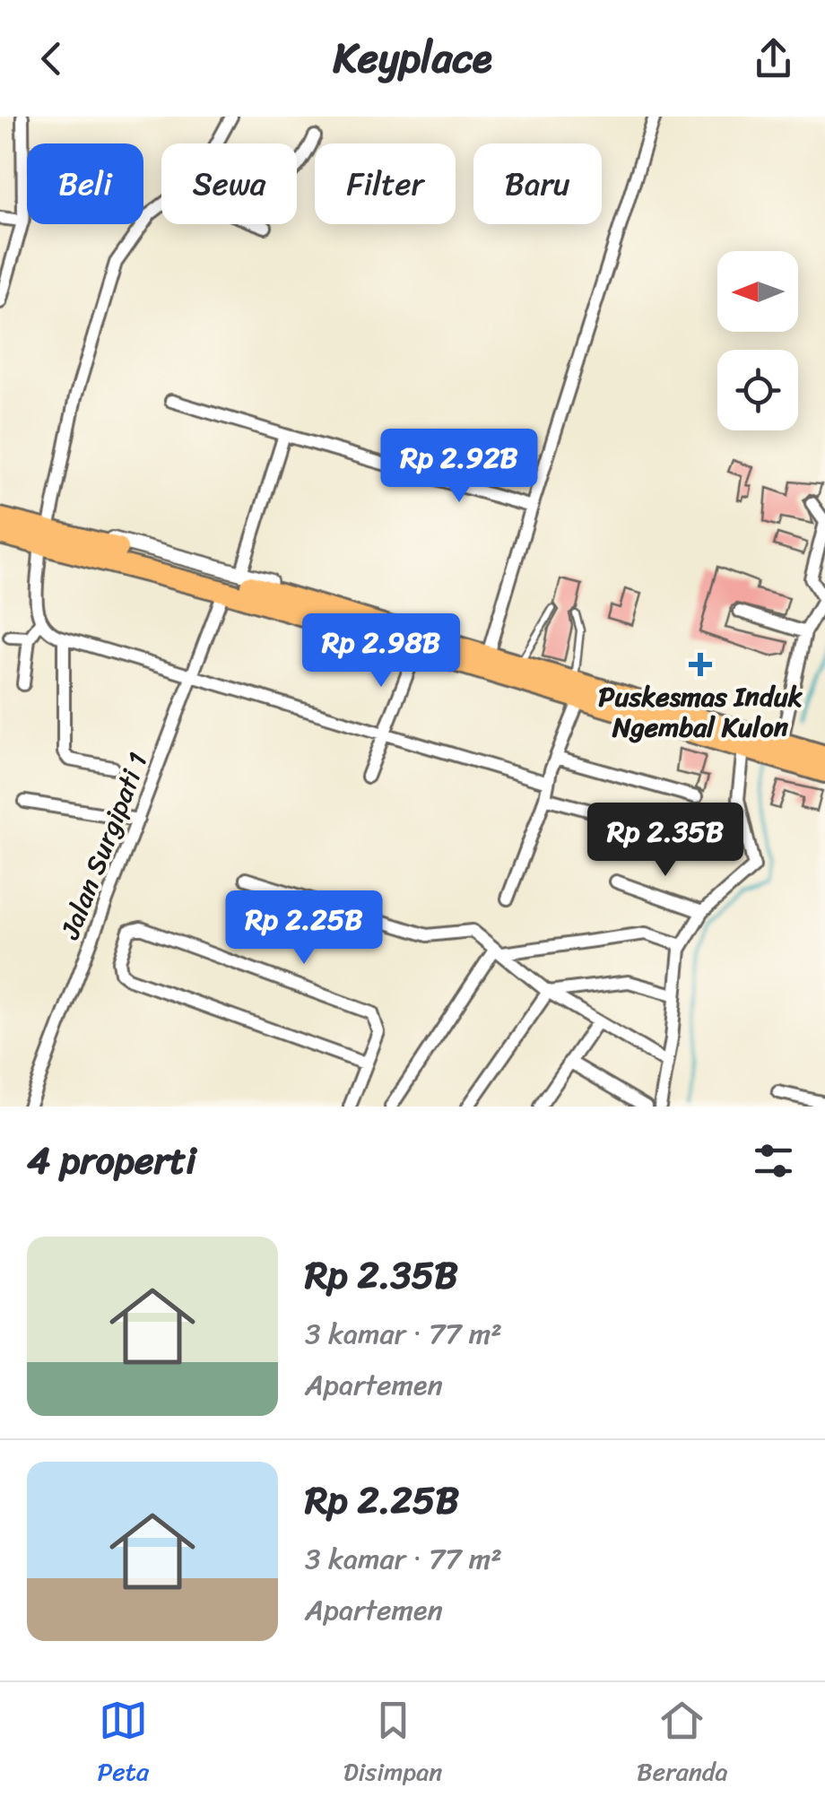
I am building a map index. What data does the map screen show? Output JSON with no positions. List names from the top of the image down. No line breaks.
{"streets":{"street":["Jalan Surgipati 1"]},"places":{"health":["Puskesmas Induk Ngembal Kulon"]},"north":"left","page":{"header":"Keyplace","chip":["Beli","Sewa","Filter","Baru"],"price":["Rp 2.92B","Rp 2.98B","Rp 2.35B","Rp 2.25B"],"heading":"4 properti","list":[{"name":"Rp 2.35B","note":"3 kamar · 77 m² · Apartemen"},{"name":"Rp 2.25B","note":"3 kamar · 77 m² · Apartemen"}],"tabs":["Peta","Disimpan","Beranda"]}}
